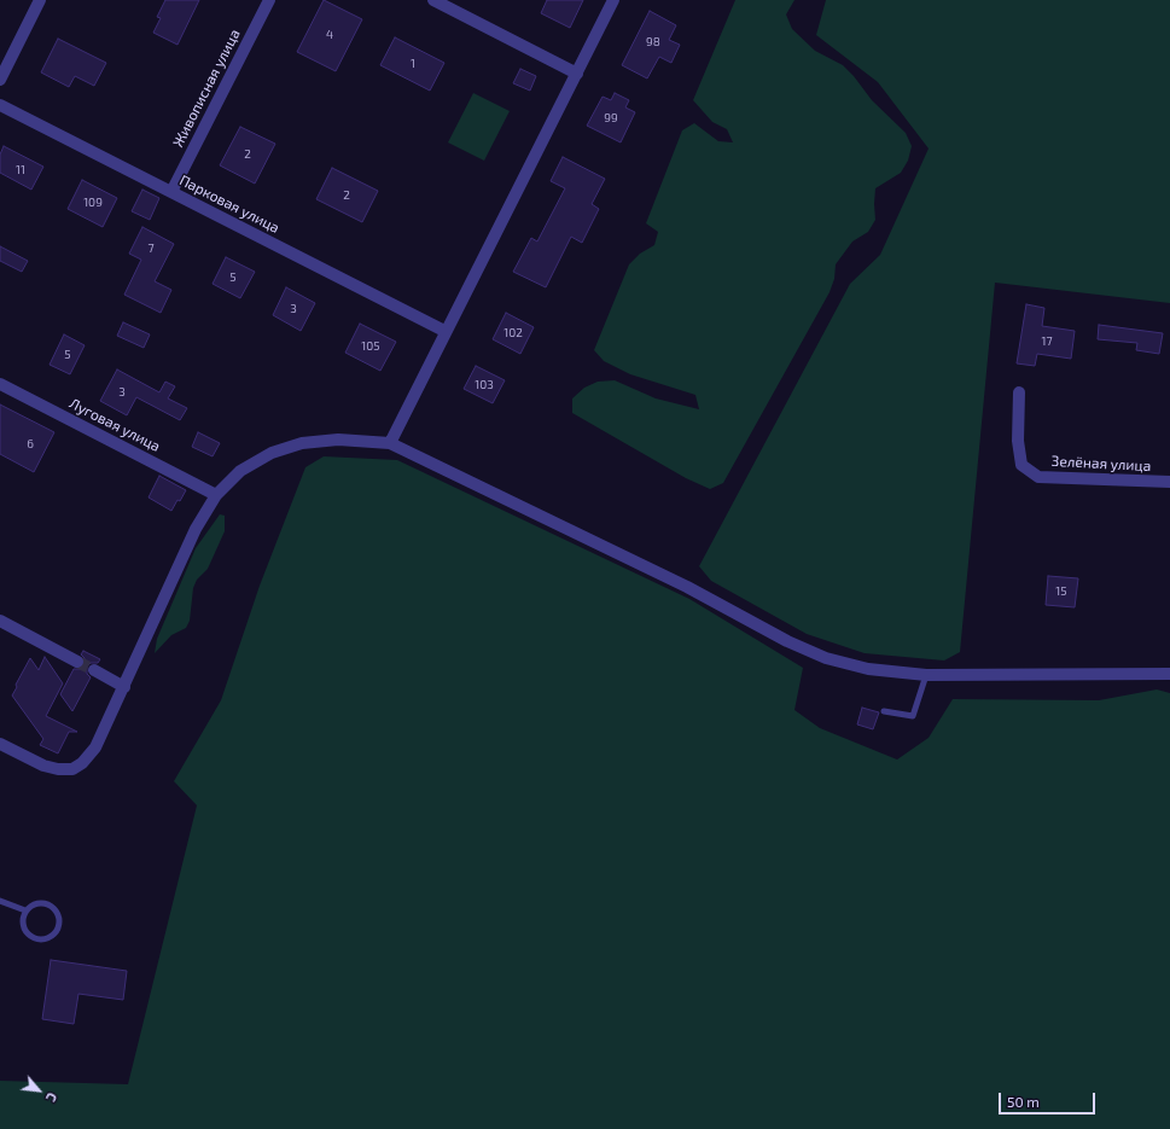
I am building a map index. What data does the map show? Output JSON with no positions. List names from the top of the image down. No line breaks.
{"streets":{"street":["Живописная улица","Парковая улица","Луговая улица","Зелёная улица"]},"crossings":[["Живописная улица","Парковая улица"]],"house_numbers":["4","98","1","99","2","11","2","109","7","5","3","102","17","105","5","103","3","6","15"],"scale_bar":"50 m","north":"bottom right"}
